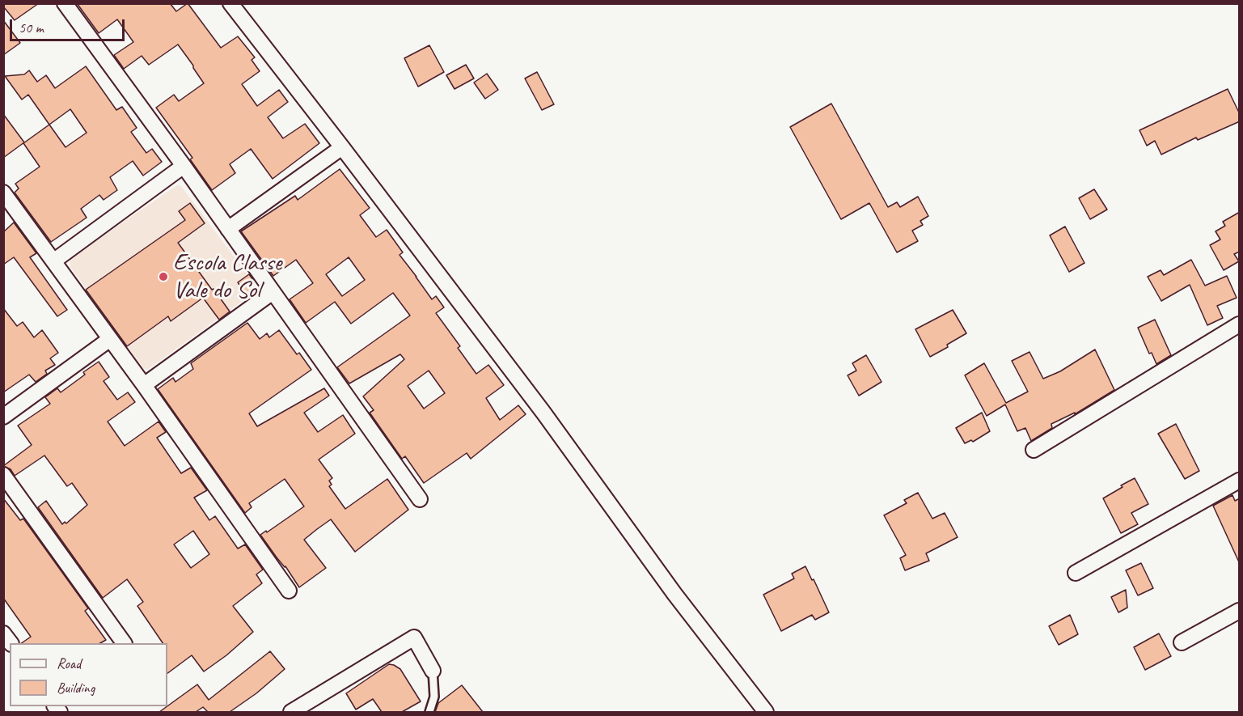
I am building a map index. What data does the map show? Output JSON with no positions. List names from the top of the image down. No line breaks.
{"places":["Escola Classe Vale do Sol"],"legend":["Road","Building"],"scale_bar":"50 m"}
